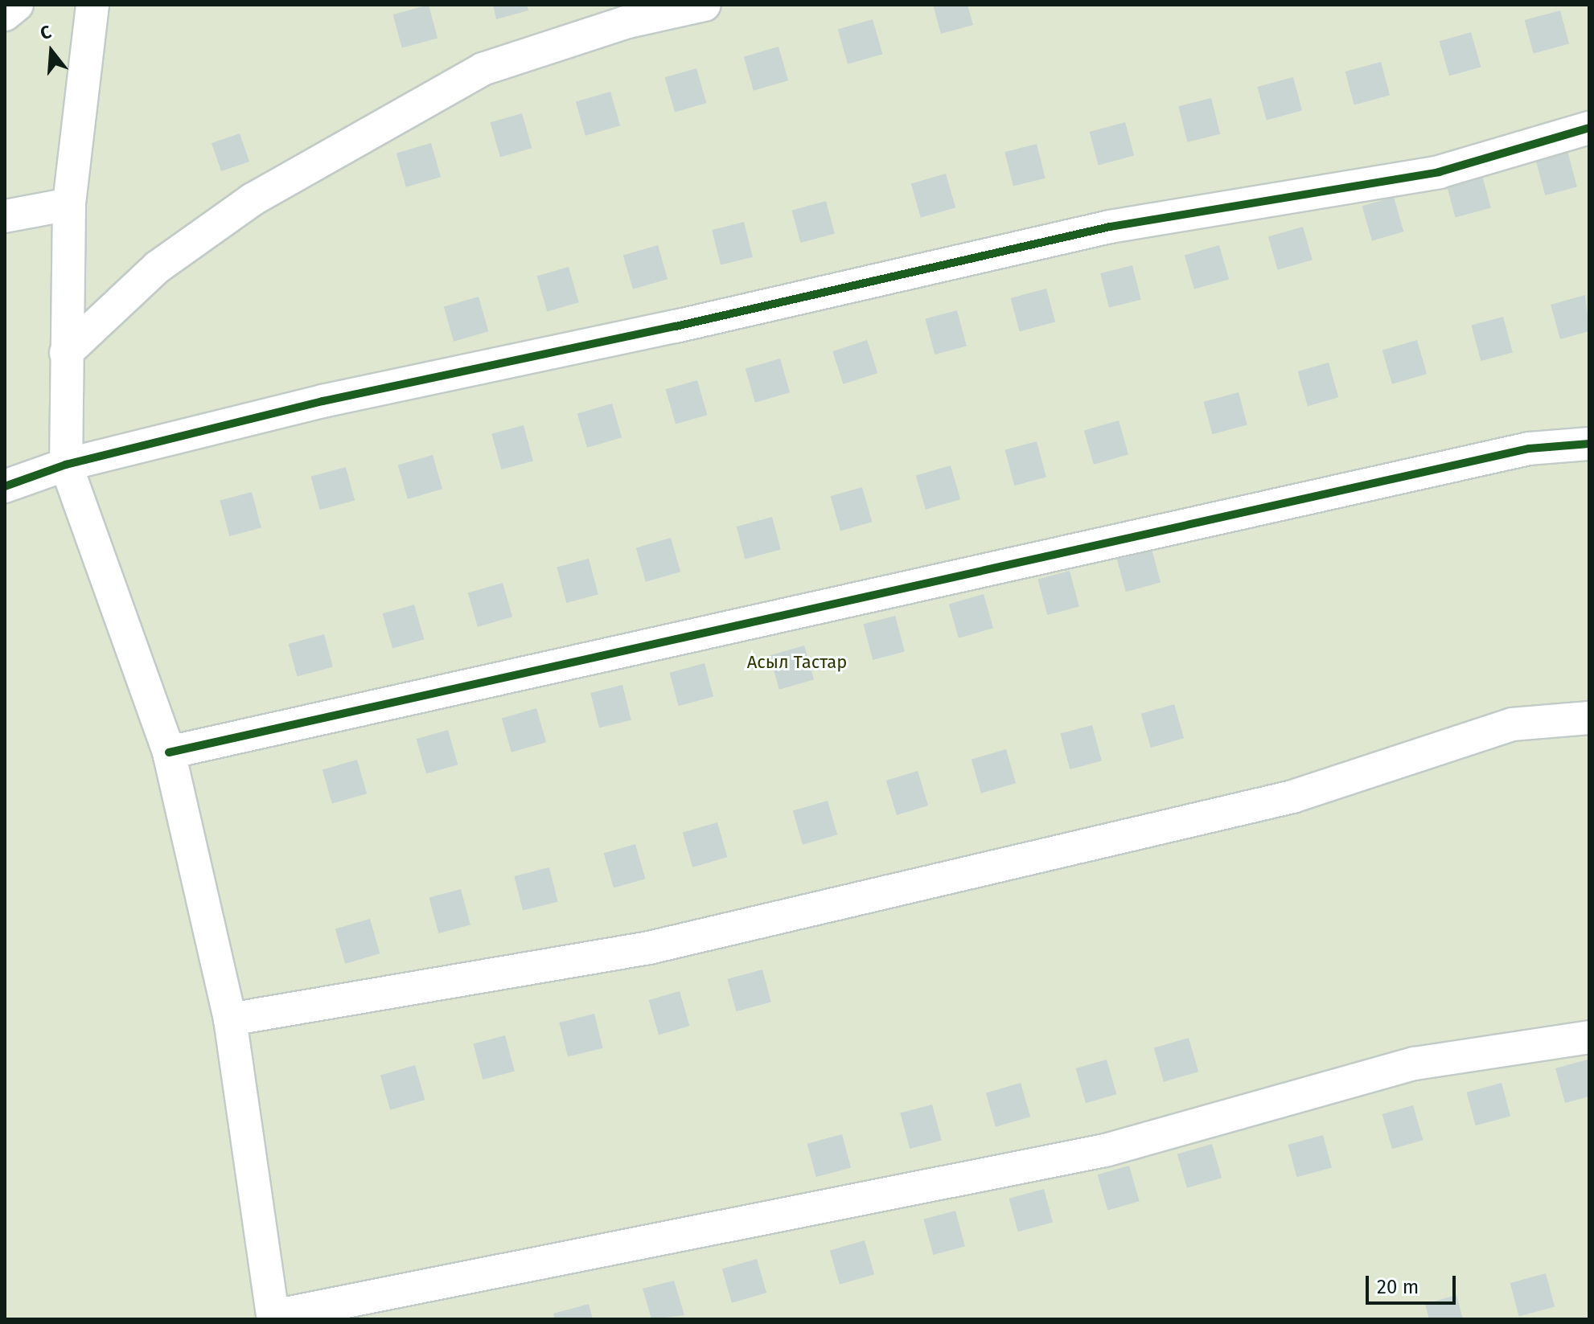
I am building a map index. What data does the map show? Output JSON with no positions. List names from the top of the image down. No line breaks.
{"parks":["Асыл Тастар"],"scale_bar":"20 m","north":"top"}
